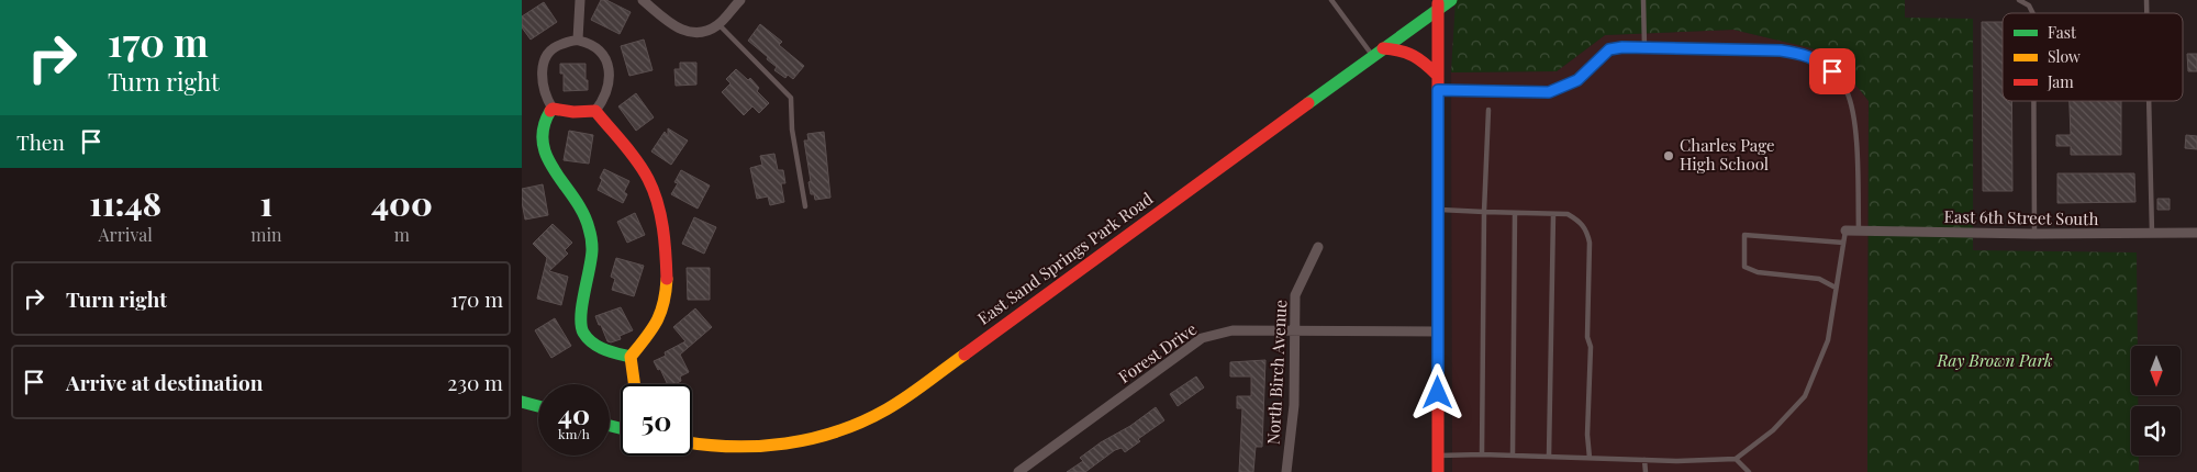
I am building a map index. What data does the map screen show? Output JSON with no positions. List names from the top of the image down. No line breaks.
{"streets":{"street":["East 6th Street South","East Sand Springs Park Road","Forest Drive","North Birch Avenue"]},"crossings":[["Forest Drive","North Birch Avenue"]],"parks":["Ray Brown Park"],"places":["Charles Page High School"],"legend":["Fast","Slow","Jam"],"north":"bottom","page":{"turn":["170 m","Turn right"],"then":"Then","eta":["11:48","Arrival","1","min","400","m"],"list":[{"name":"Turn right","value":"170 m"},{"name":"Arrive at destination","value":"230 m"}],"speed":"40 km/h","limit":"50"}}
